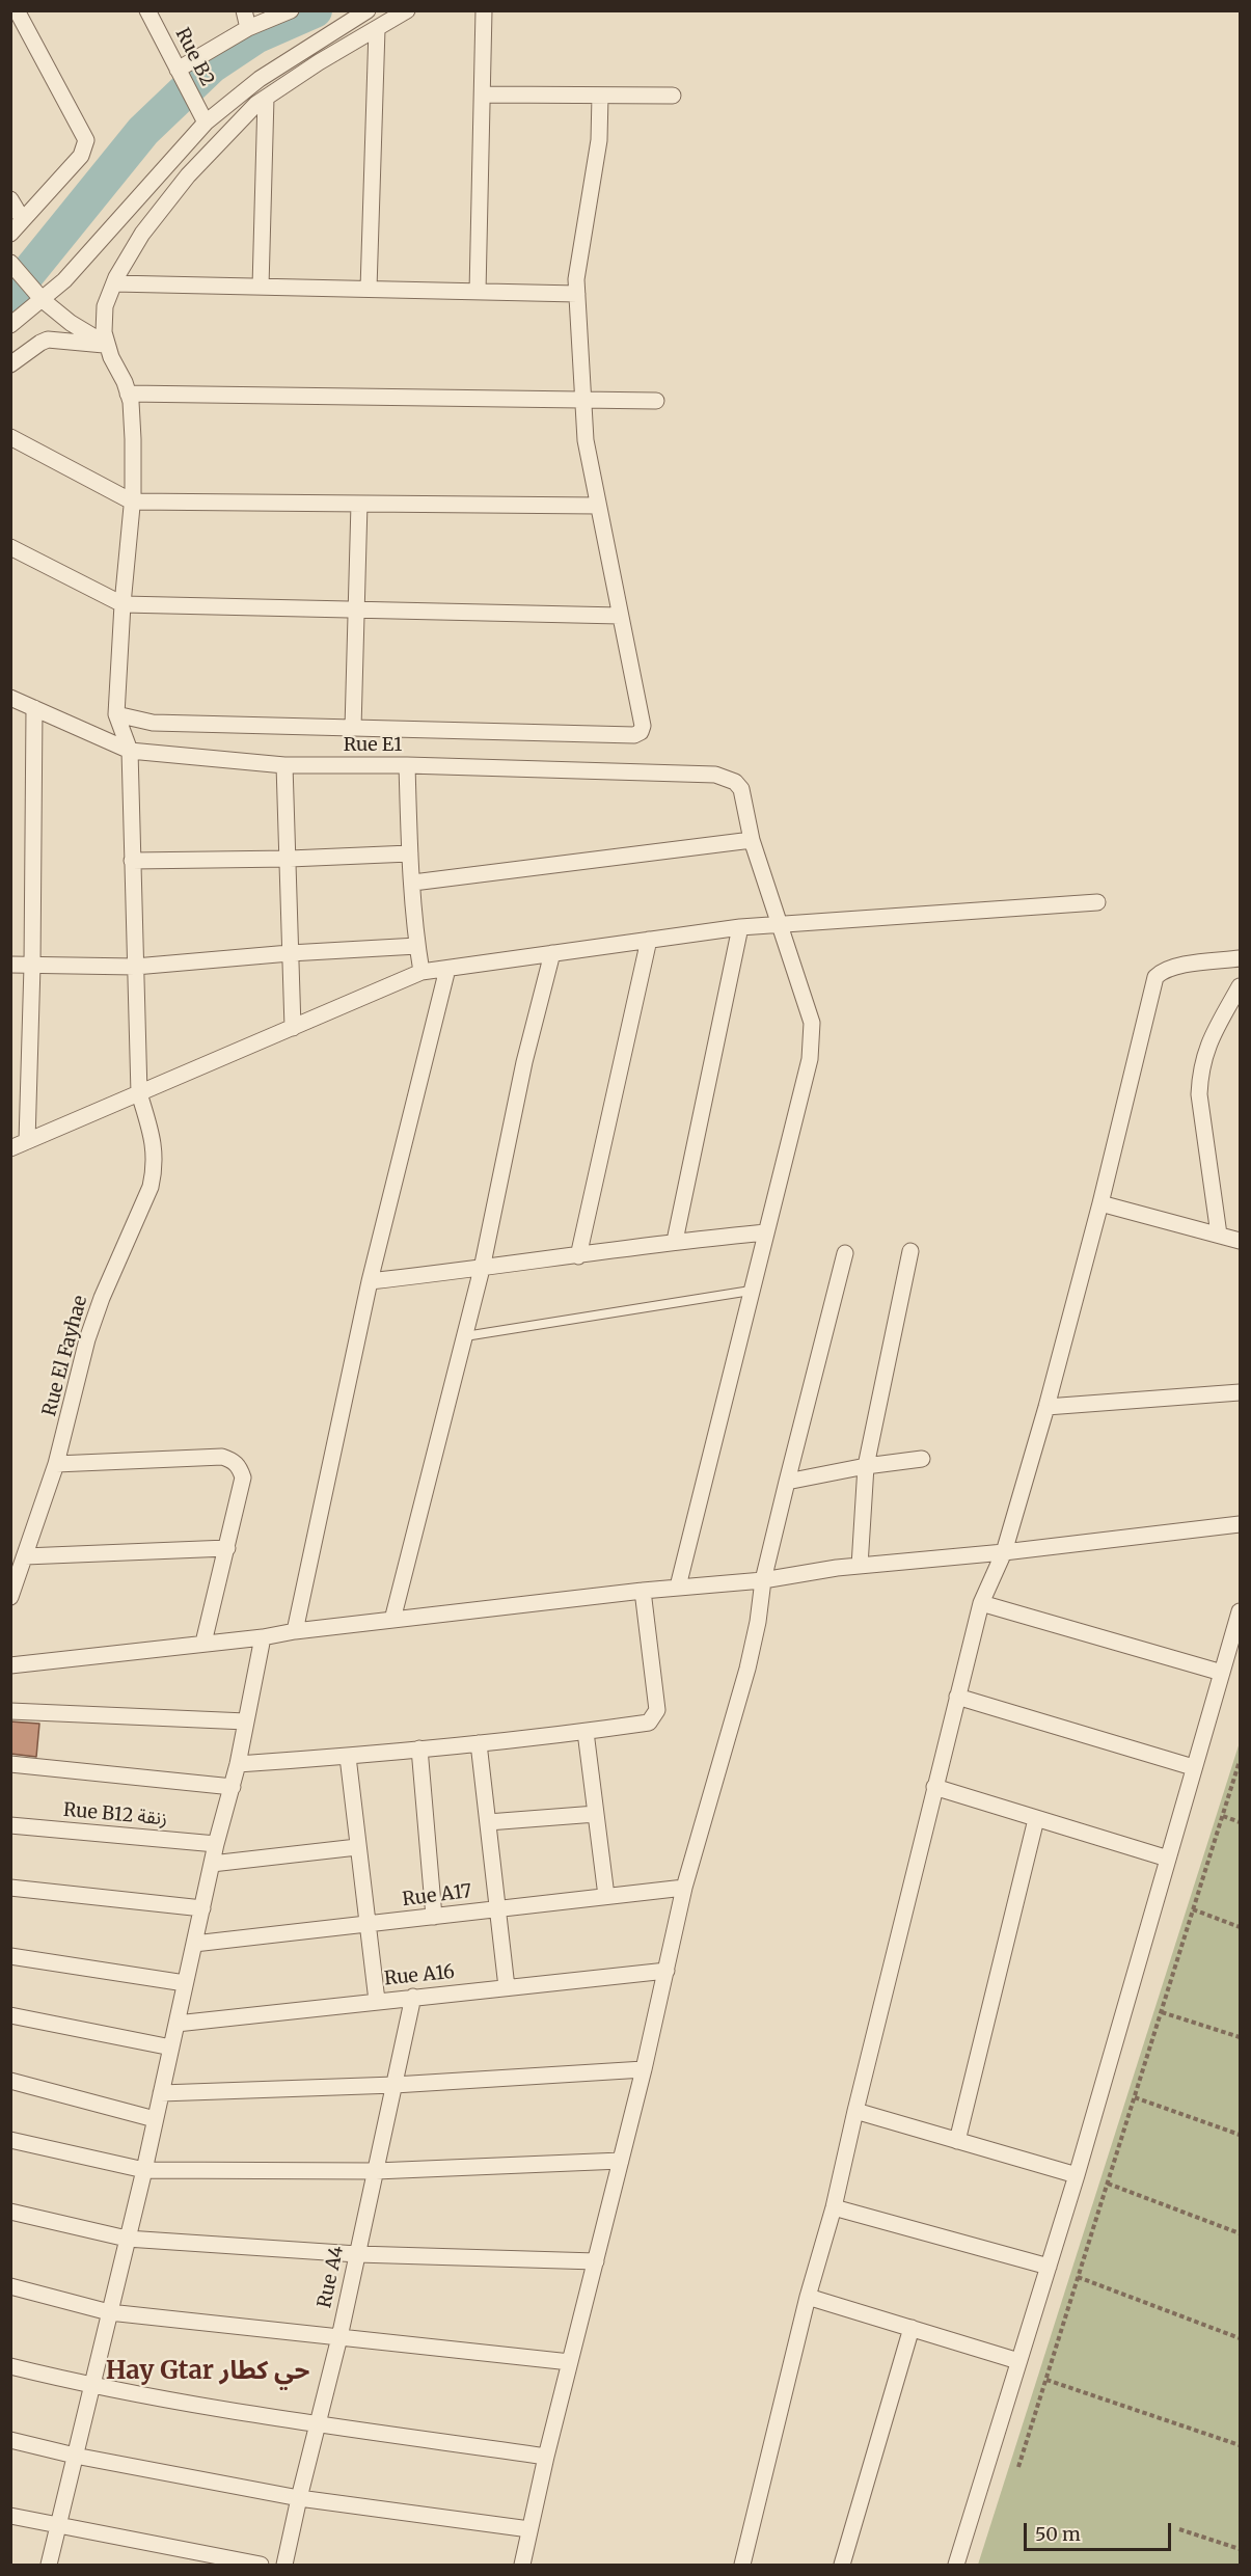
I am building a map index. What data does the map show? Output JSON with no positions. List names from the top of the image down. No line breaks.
{"streets":{"street":["Rue B2","Rue E1","Rue El Fayhae","Rue B12 زنقة","Rue A17","Rue A16","Rue A4"]},"crossings":[["Rue E1","Rue El Fayhae"],["Rue A16","Rue A4"]],"districts":["Hay Gtar حي كطار"],"scale_bar":"50 m"}
